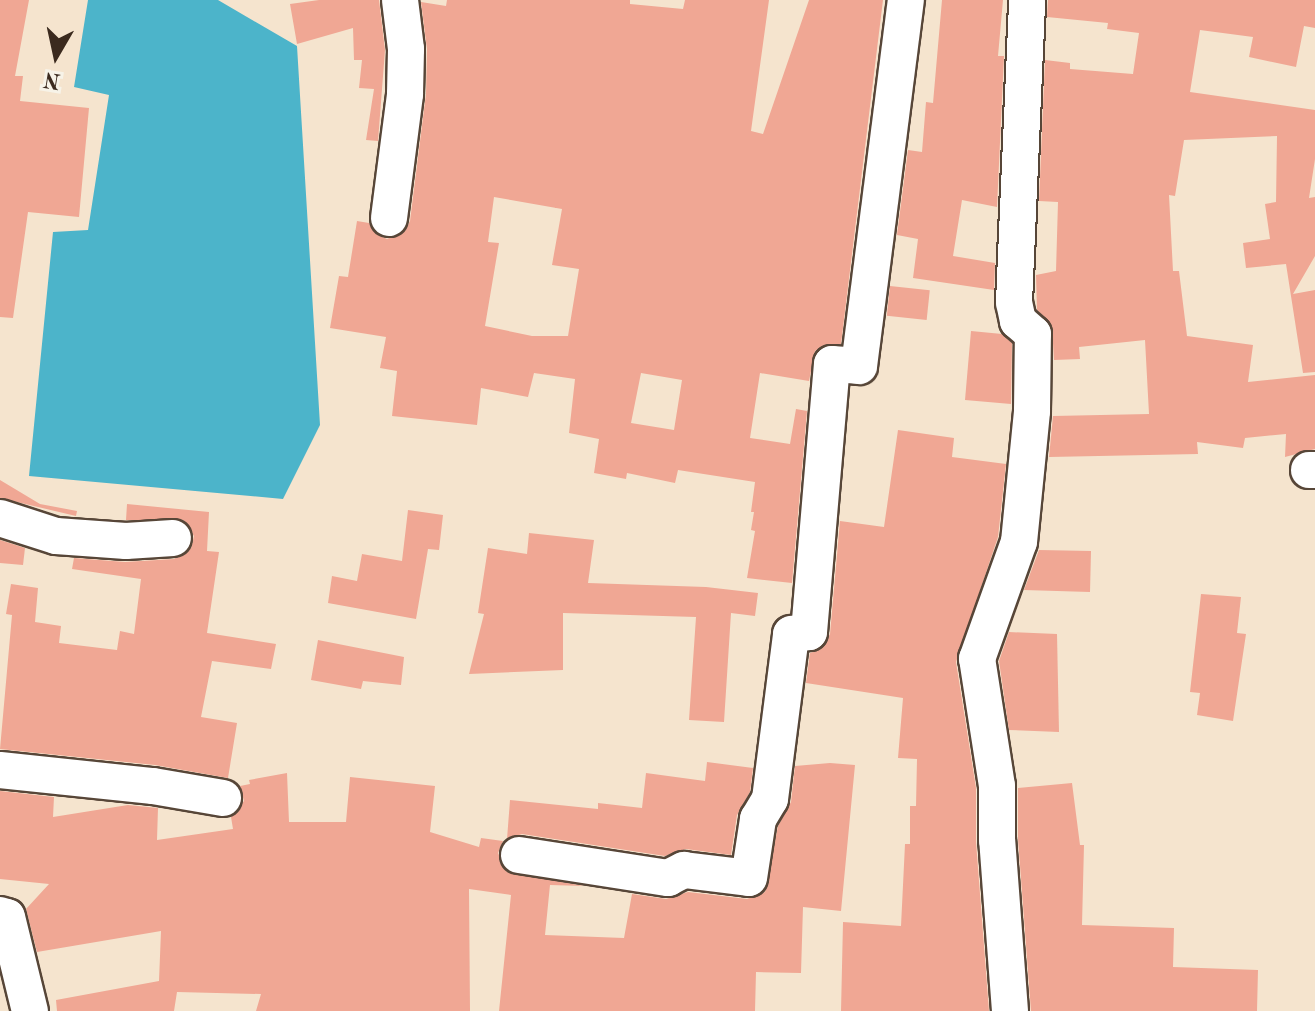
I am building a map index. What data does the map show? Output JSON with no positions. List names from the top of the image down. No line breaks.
{"north":"bottom"}
